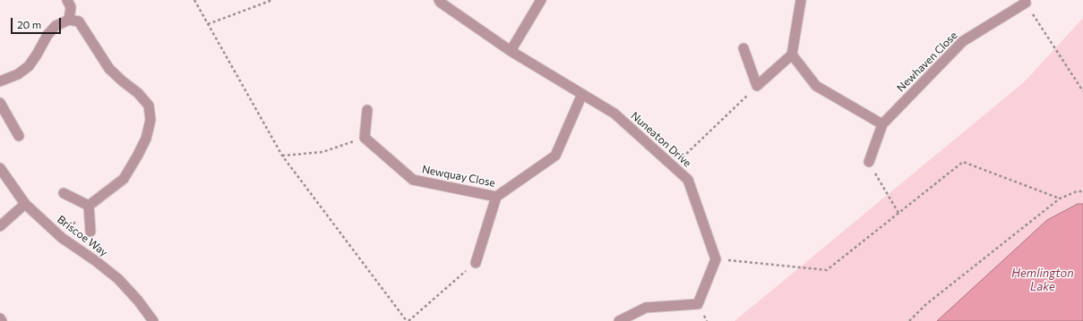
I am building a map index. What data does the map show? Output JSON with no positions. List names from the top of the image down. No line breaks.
{"streets":{"street":["Newhaven Close","Nuneaton Drive","Newquay Close","Briscoe Way"]},"crossings":[["Nuneaton Drive","Newquay Close"]],"water":["Hemlington Lake"],"scale_bar":"20 m"}
